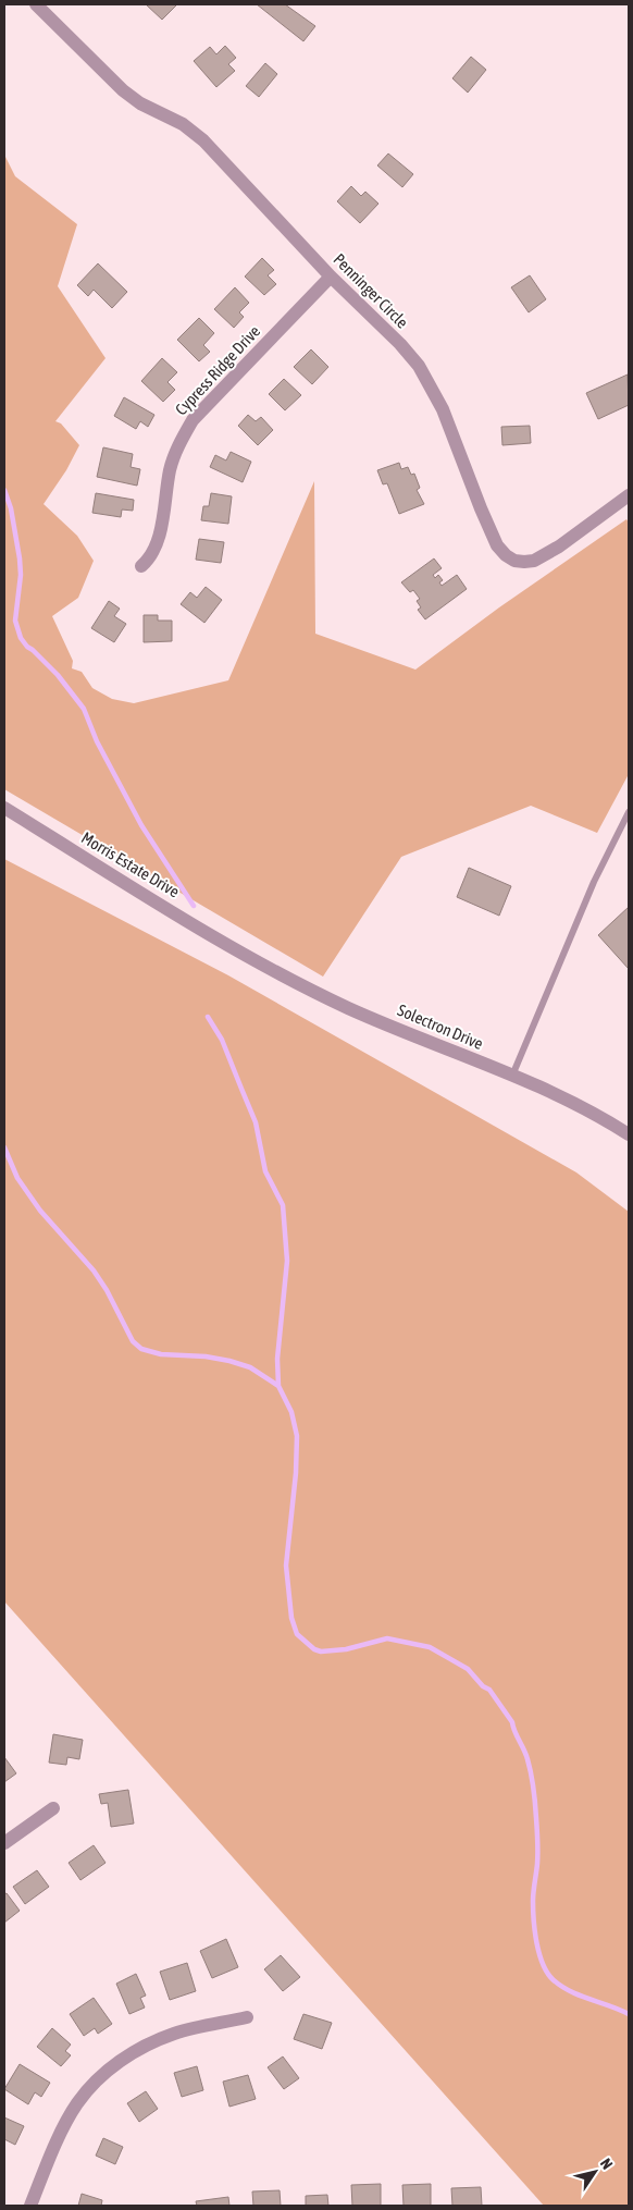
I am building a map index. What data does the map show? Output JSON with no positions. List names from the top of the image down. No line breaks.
{"streets":{"street":["Penninger Circle","Cypress Ridge Drive","Morris Estate Drive","Solectron Drive"]},"crossings":[["Penninger Circle","Cypress Ridge Drive"],["Morris Estate Drive","Solectron Drive"]],"north":"top right"}
